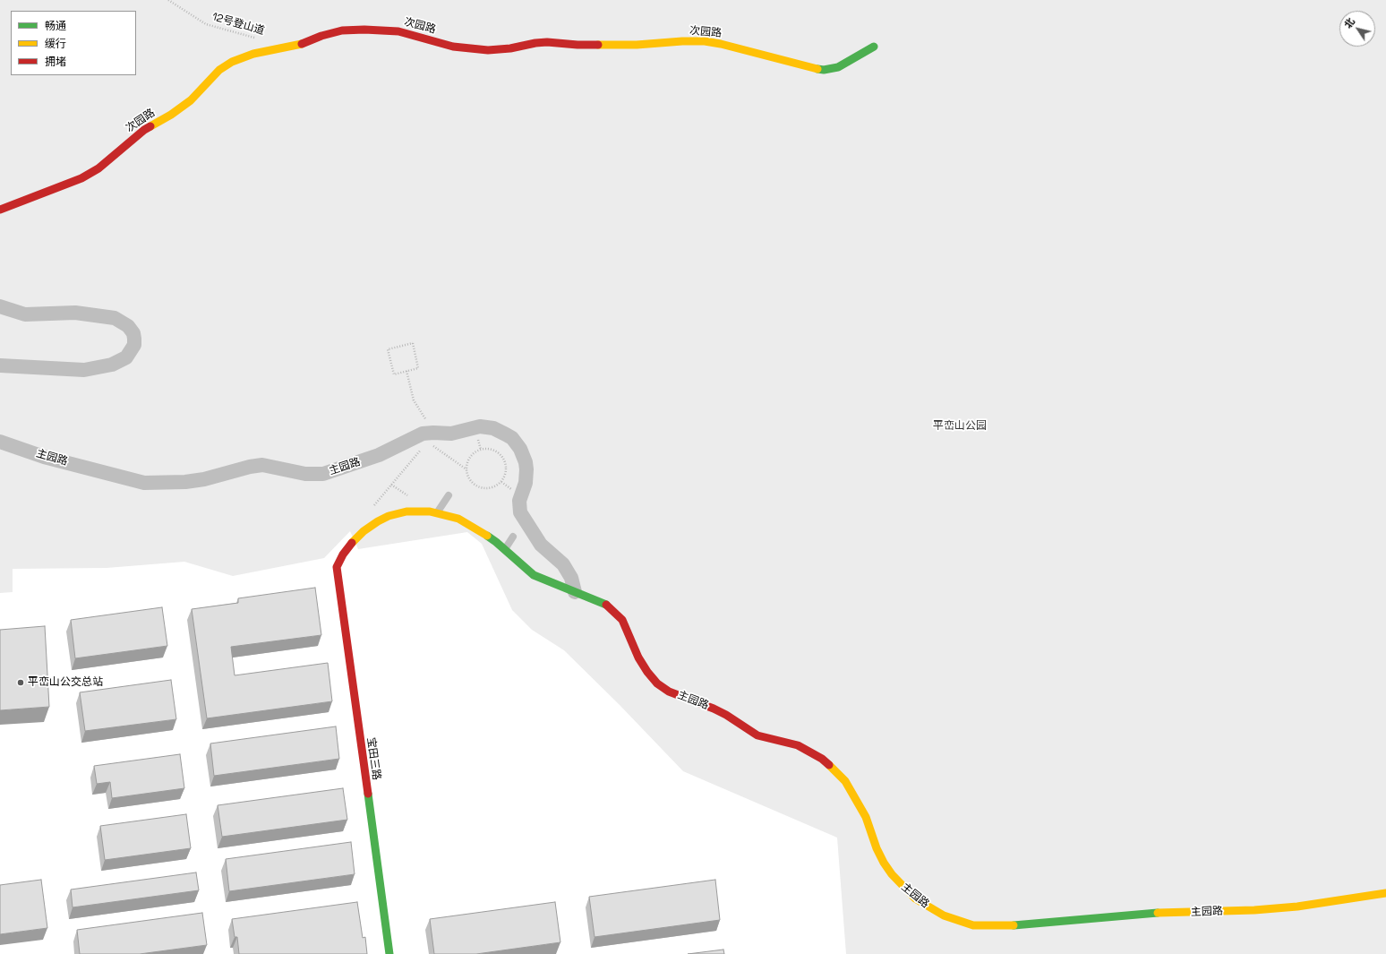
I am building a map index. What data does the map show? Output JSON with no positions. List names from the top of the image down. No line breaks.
{"streets":{"street":["次园路","主园路","宝田三路"],"path":["12号登山道"]},"crossings":[["主园路","宝田三路"]],"parks":["平峦山公园"],"places":["平峦山公交总站"],"legend":["畅通","缓行","拥堵"],"north":"top left"}
